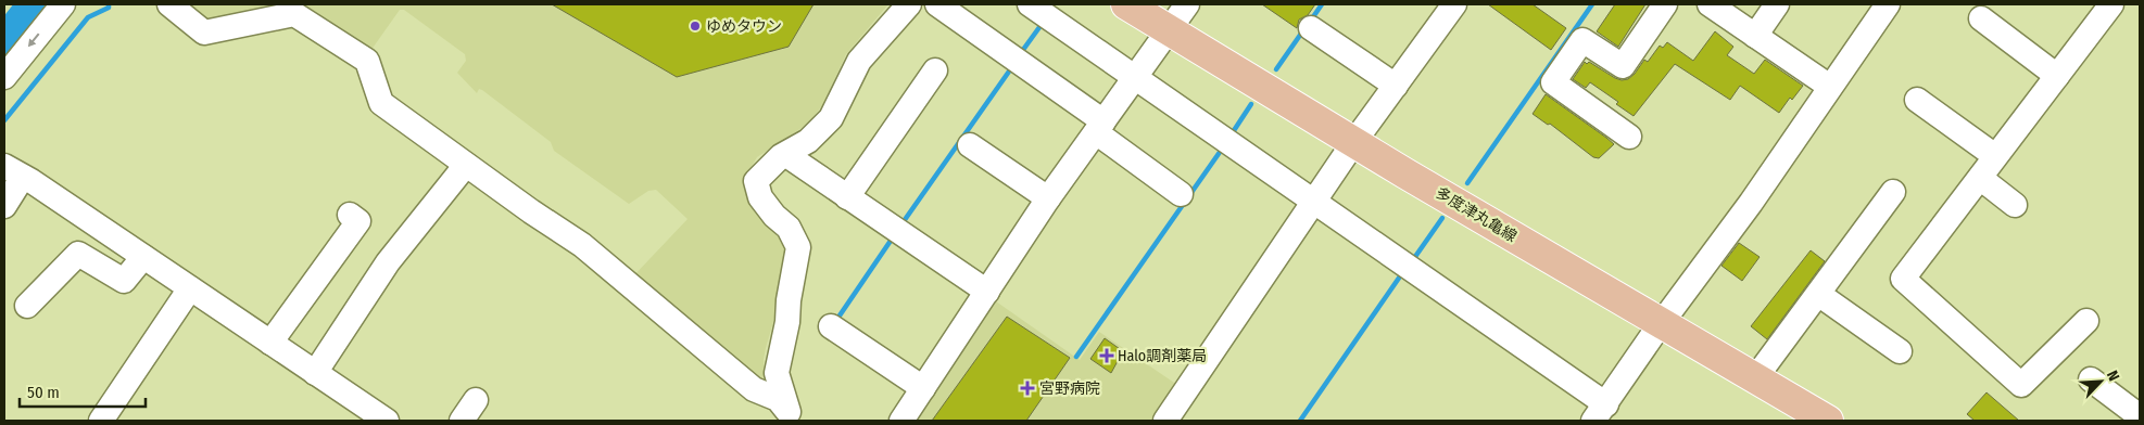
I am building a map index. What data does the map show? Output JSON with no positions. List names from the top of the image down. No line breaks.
{"streets":{"main road":["多度津丸亀線"]},"places":{"other":["ゆめタウン"],"health":["Halo調剤薬局","宮野病院"]},"scale_bar":"50 m","north":"top right"}
